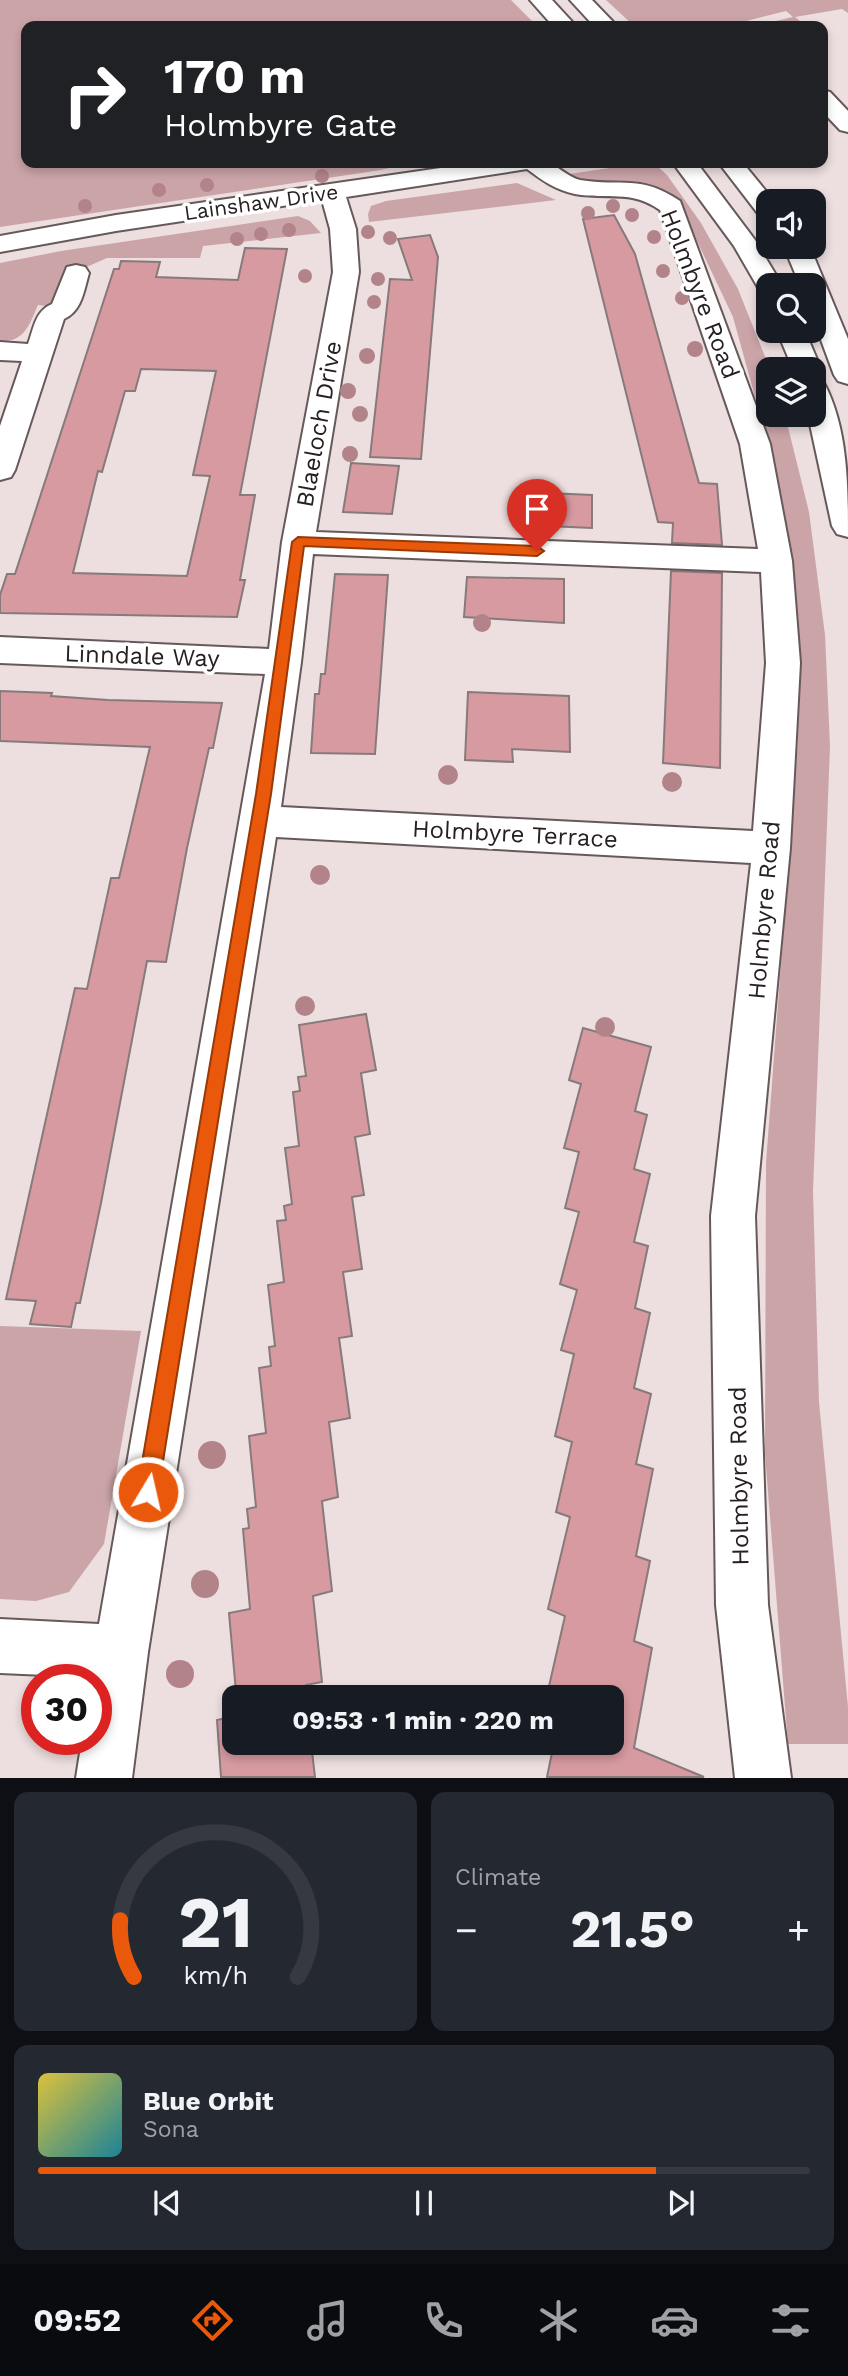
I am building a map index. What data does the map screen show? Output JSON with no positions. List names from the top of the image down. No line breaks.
{"streets":{"street":["Lainshaw Drive","Holmbyre Road","Blaeloch Drive","Linndale Way","Holmbyre Terrace"]},"crossings":[["Lainshaw Drive","Blaeloch Drive"],["Holmbyre Road","Holmbyre Terrace"],["Blaeloch Drive","Linndale Way"],["Blaeloch Drive","Holmbyre Terrace"]],"page":{"turn":["170 m","Holmbyre Gate"],"limit":"30","trip":"09:53 · 1 min · 220 m","tile":"Climate","heat":["−","21.5°","+"],"song":["Blue Orbit","Sona"],"tabs":"09:52","gauge":["21","km/h"]}}
